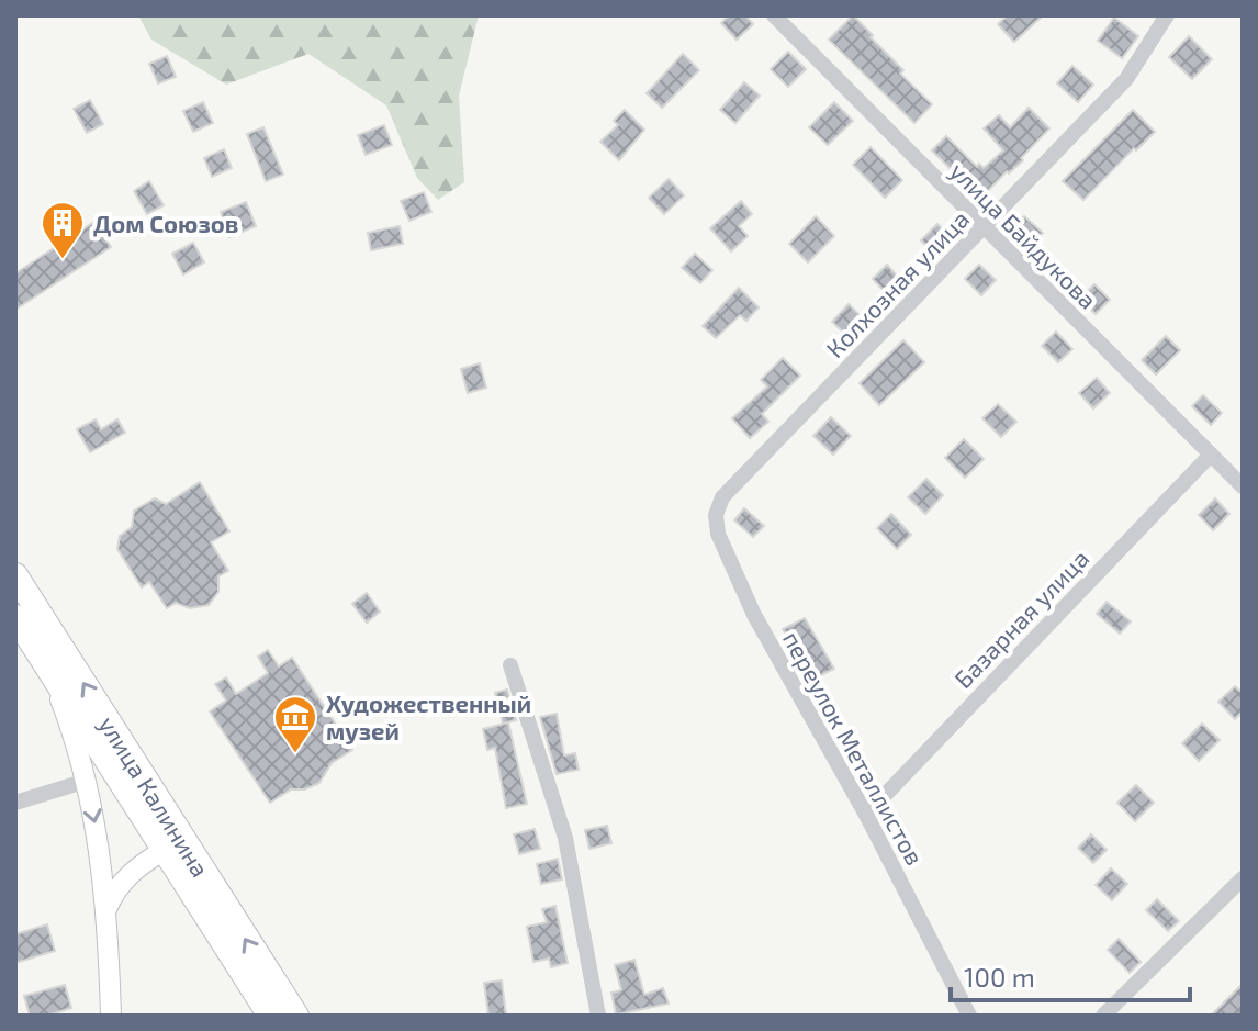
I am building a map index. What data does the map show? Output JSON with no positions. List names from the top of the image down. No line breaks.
{"streets":{"main road":["улица Калинина"],"street":["улица Байдукова","Колхозная улица","Базарная улица","переулок Металлистов"]},"crossings":[["улица Байдукова","Колхозная улица"],["улица Байдукова","Базарная улица"],["Колхозная улица","переулок Металлистов"],["Базарная улица","переулок Металлистов"]],"places":{"building":["Дом Союзов"],"museum":["Художественный музей"]},"scale_bar":"100 m"}
